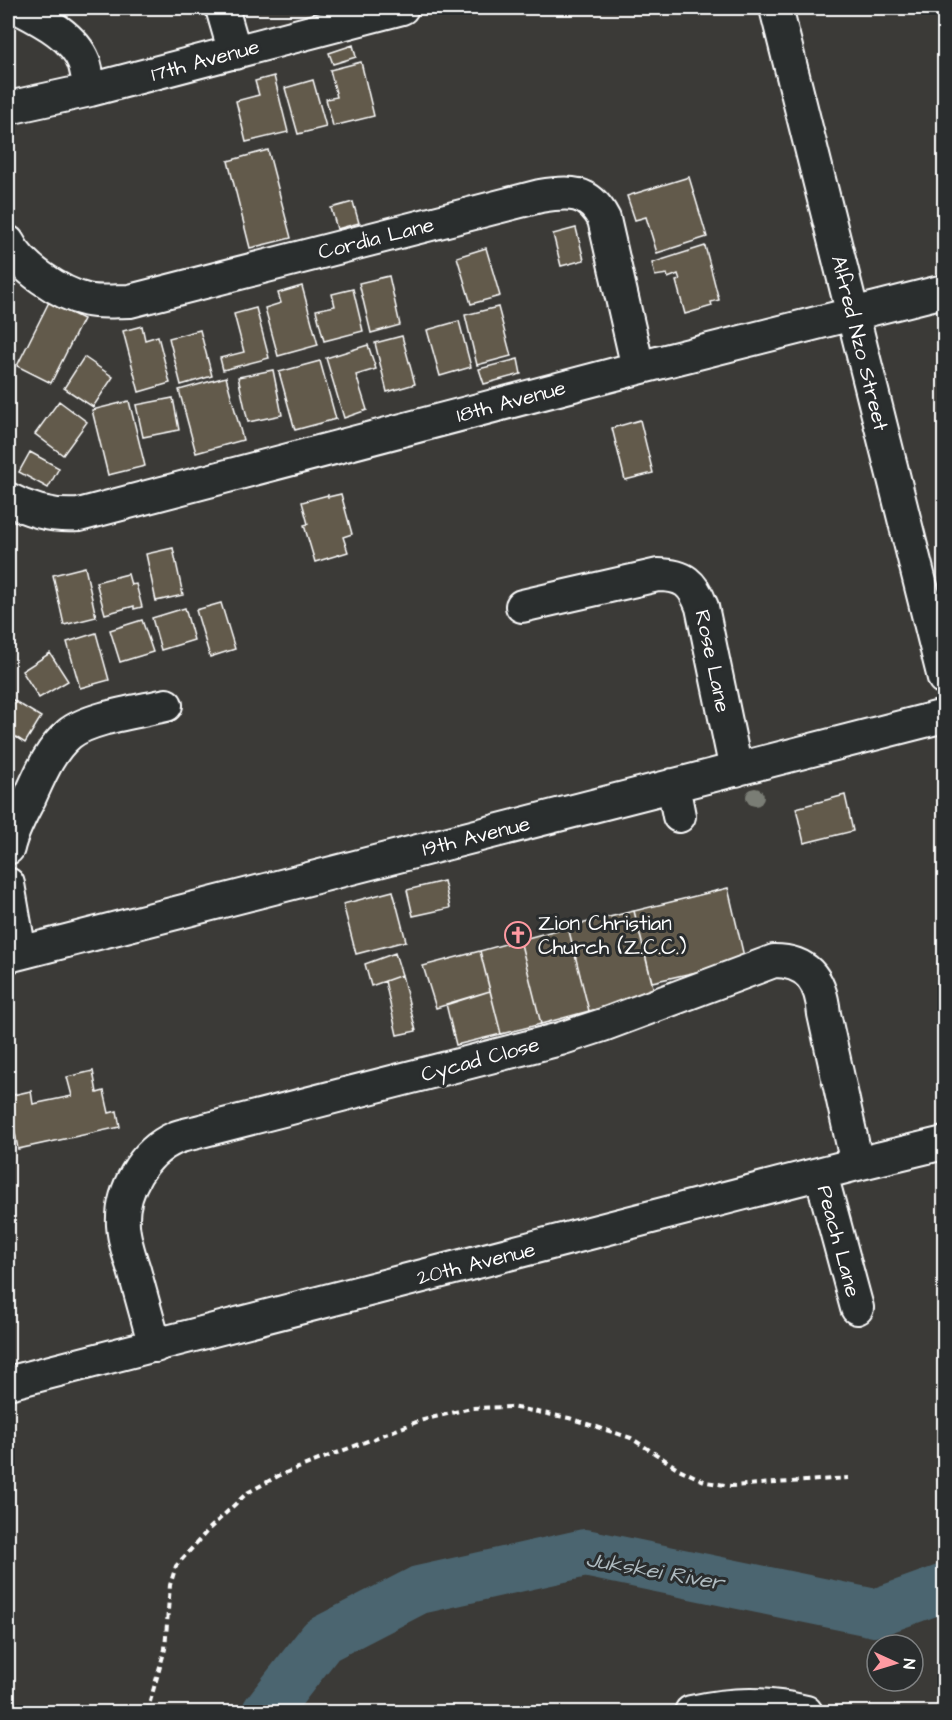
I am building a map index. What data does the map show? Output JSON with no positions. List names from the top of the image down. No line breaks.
{"streets":{"street":["17th Avenue","Cordia Lane","Alfred Nzo Street","18th Avenue","Rose Lane","19th Avenue","Cycad Close","Peach Lane","20th Avenue"]},"crossings":[["Cordia Lane","18th Avenue"],["Alfred Nzo Street","18th Avenue"],["Rose Lane","19th Avenue"],["Cycad Close","20th Avenue"],["Peach Lane","20th Avenue"]],"water":["Jukskei River"],"places":{"church":["Zion Christian Church (Z.C.C.)"]},"north":"right"}
